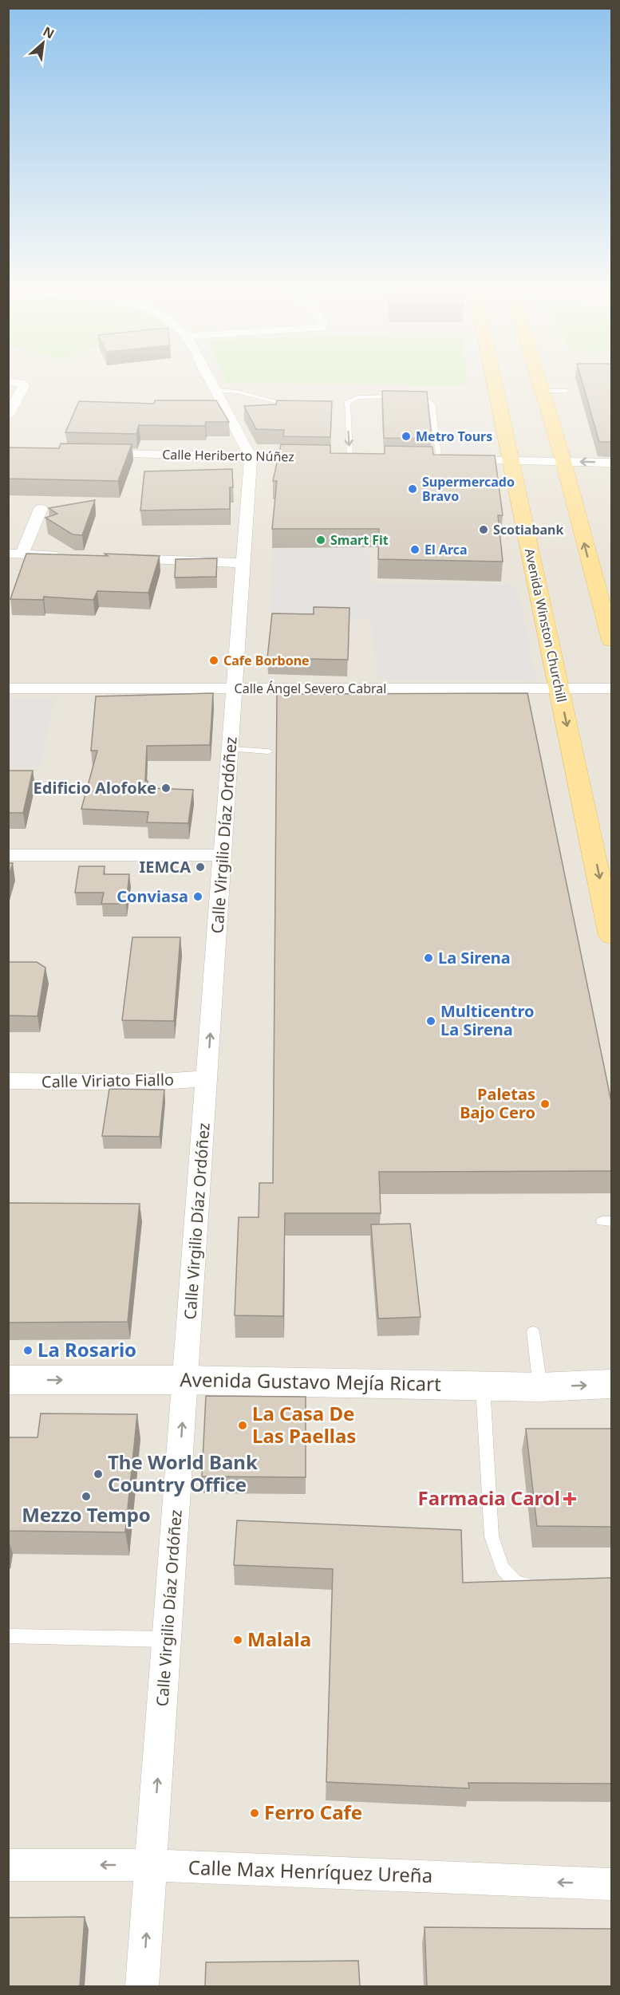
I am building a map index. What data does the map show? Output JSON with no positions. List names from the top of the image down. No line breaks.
{"streets":{"main road":["Avenida Winston Churchill"],"street":["Calle Heriberto Núñez","Calle Ángel Severo Cabral","Calle Virgilio Díaz Ordóñez","Calle Viriato Fiallo","Avenida Gustavo Mejía Ricart","Calle Max Henríquez Ureña"]},"crossings":[["Calle Heriberto Núñez","Calle Virgilio Díaz Ordóñez"],["Avenida Winston Churchill","Calle Ángel Severo Cabral"],["Calle Ángel Severo Cabral","Calle Virgilio Díaz Ordóñez"],["Calle Virgilio Díaz Ordóñez","Calle Viriato Fiallo"],["Calle Virgilio Díaz Ordóñez","Avenida Gustavo Mejía Ricart"],["Calle Virgilio Díaz Ordóñez","Calle Max Henríquez Ureña"]],"one_way":["Avenida Winston Churchill","Calle Virgilio Díaz Ordóñez","Avenida Gustavo Mejía Ricart","Calle Max Henríquez Ureña"],"places":{"other":["Metro Tours","Supermercado Bravo","Scotiabank","Smart Fit","El Arca","Cafe Borbone","Edificio Alofoke","IEMCA","Conviasa","La Sirena","Multicentro La Sirena","Paletas Bajo Cero","La Rosario","La Casa De Las Paellas","The World Bank Country Office","Mezzo Tempo","Malala","Ferro Cafe"],"health":["Farmacia Carol"]},"north":"top right"}
